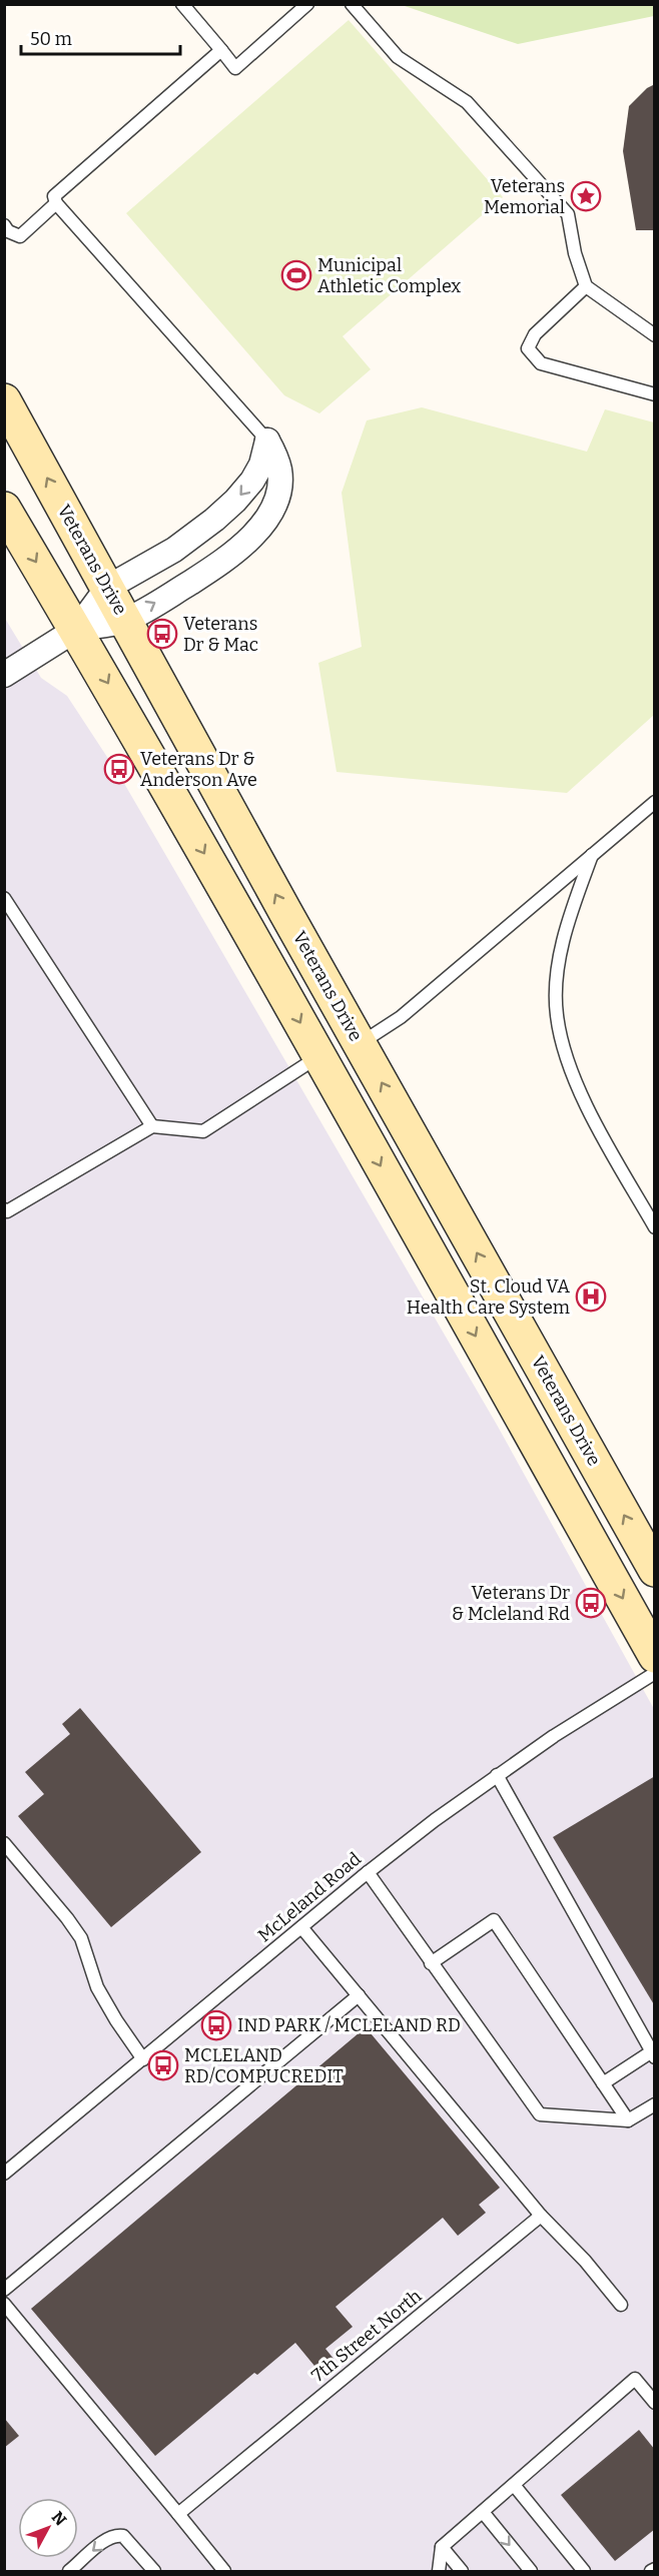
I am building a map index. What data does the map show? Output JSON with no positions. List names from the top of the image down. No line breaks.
{"streets":{"main road":["Veterans Drive"],"lane":["McLeland Road","7th Street North"]},"places":{"place":["Veterans Memorial"],"sports":["Municipal Athletic Complex"],"bus stop":["Veterans Dr & Mac","Veterans Dr & Anderson Ave","Veterans Dr & Mcleland Rd","IND PARK / MCLELAND RD","MCLELAND RD/COMPUCREDIT"],"hospital":["St. Cloud VA Health Care System"]},"scale_bar":"50 m","north":"top right"}
